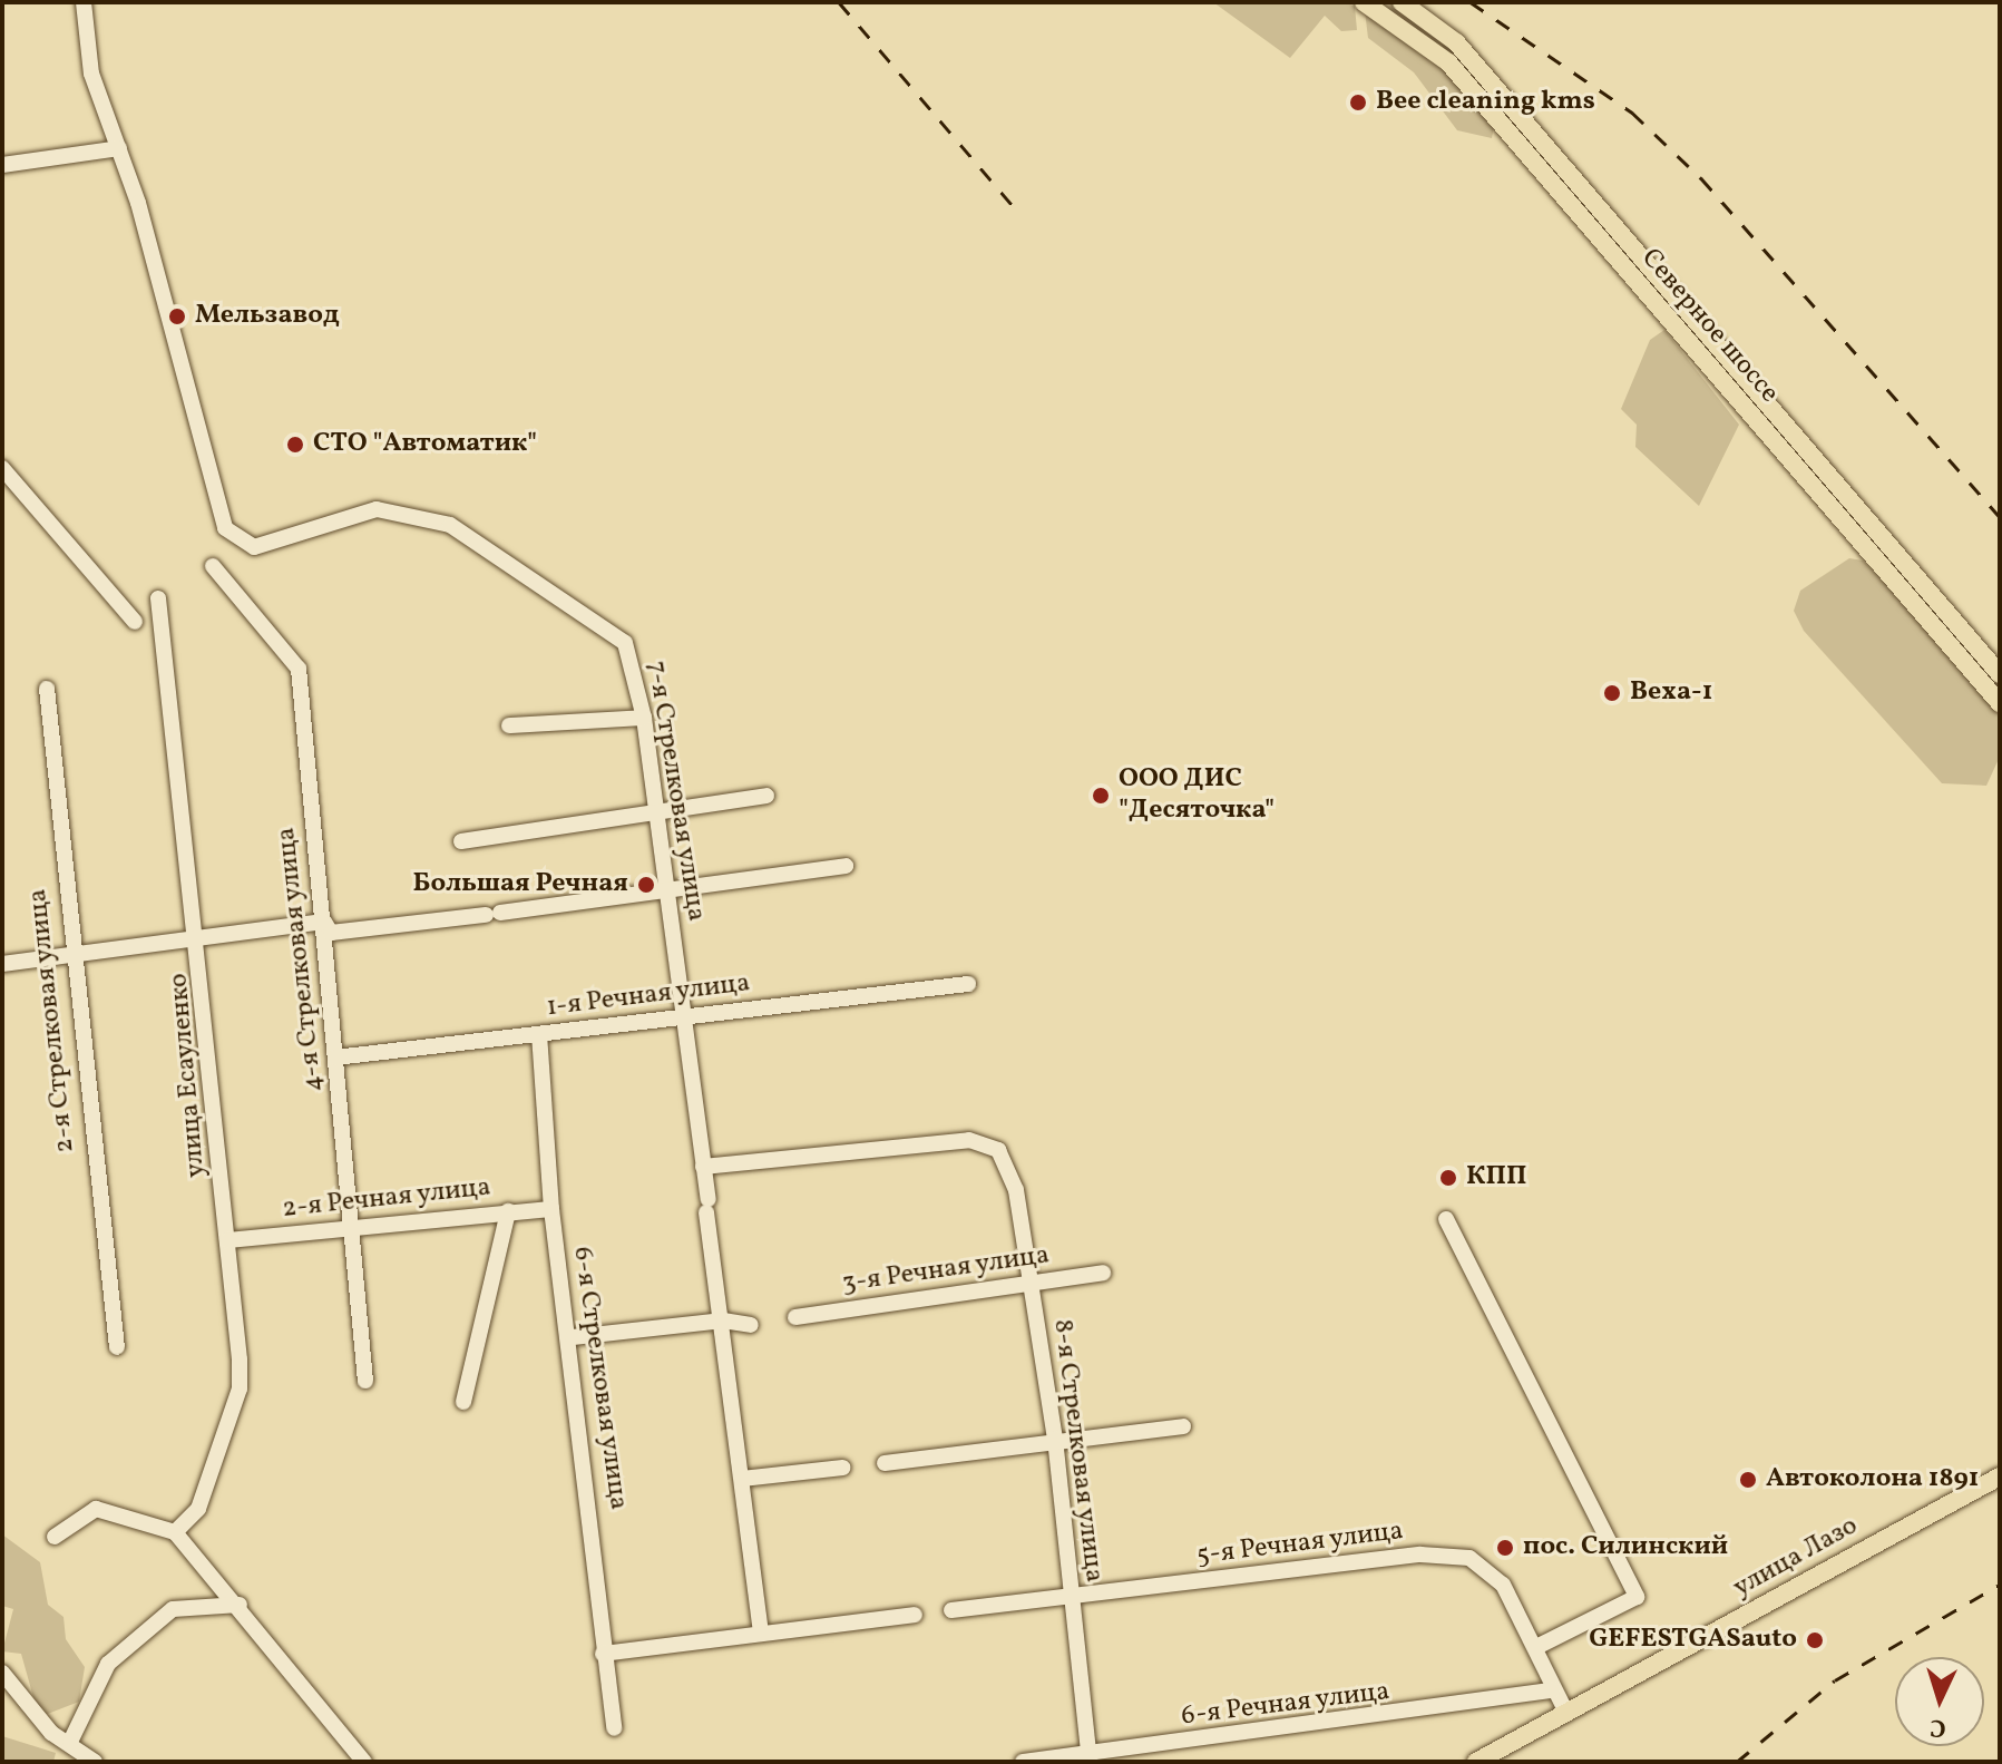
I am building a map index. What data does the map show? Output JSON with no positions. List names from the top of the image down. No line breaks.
{"streets":{"main road":["Северное шоссе","улица Лазо"],"street":["7-я Стрелковая улица","4-я Стрелковая улица","1-я Речная улица","2-я Стрелковая улица","улица Есауленко","2-я Речная улица","3-я Речная улица","6-я Стрелковая улица","8-я Стрелковая улица","5-я Речная улица","6-я Речная улица"]},"crossings":[["7-я Стрелковая улица","1-я Речная улица"],["7-я Стрелковая улица","8-я Стрелковая улица"],["4-я Стрелковая улица","1-я Речная улица"],["4-я Стрелковая улица","2-я Речная улица"],["1-я Речная улица","6-я Стрелковая улица"],["улица Есауленко","2-я Речная улица"],["2-я Речная улица","6-я Стрелковая улица"],["3-я Речная улица","8-я Стрелковая улица"],["8-я Стрелковая улица","5-я Речная улица"],["8-я Стрелковая улица","6-я Речная улица"],["5-я Речная улица","улица Лазо"],["5-я Речная улица","6-я Речная улица"]],"places":["Bee cleaning kms","Мельзавод","СТО \"Автоматик\"","Веха-1","ООО ДИС \"Десяточка\"","Большая Речная","КПП","Автоколона 1891","пос. Силинский","GEFESTGASauto"],"north":"bottom"}
